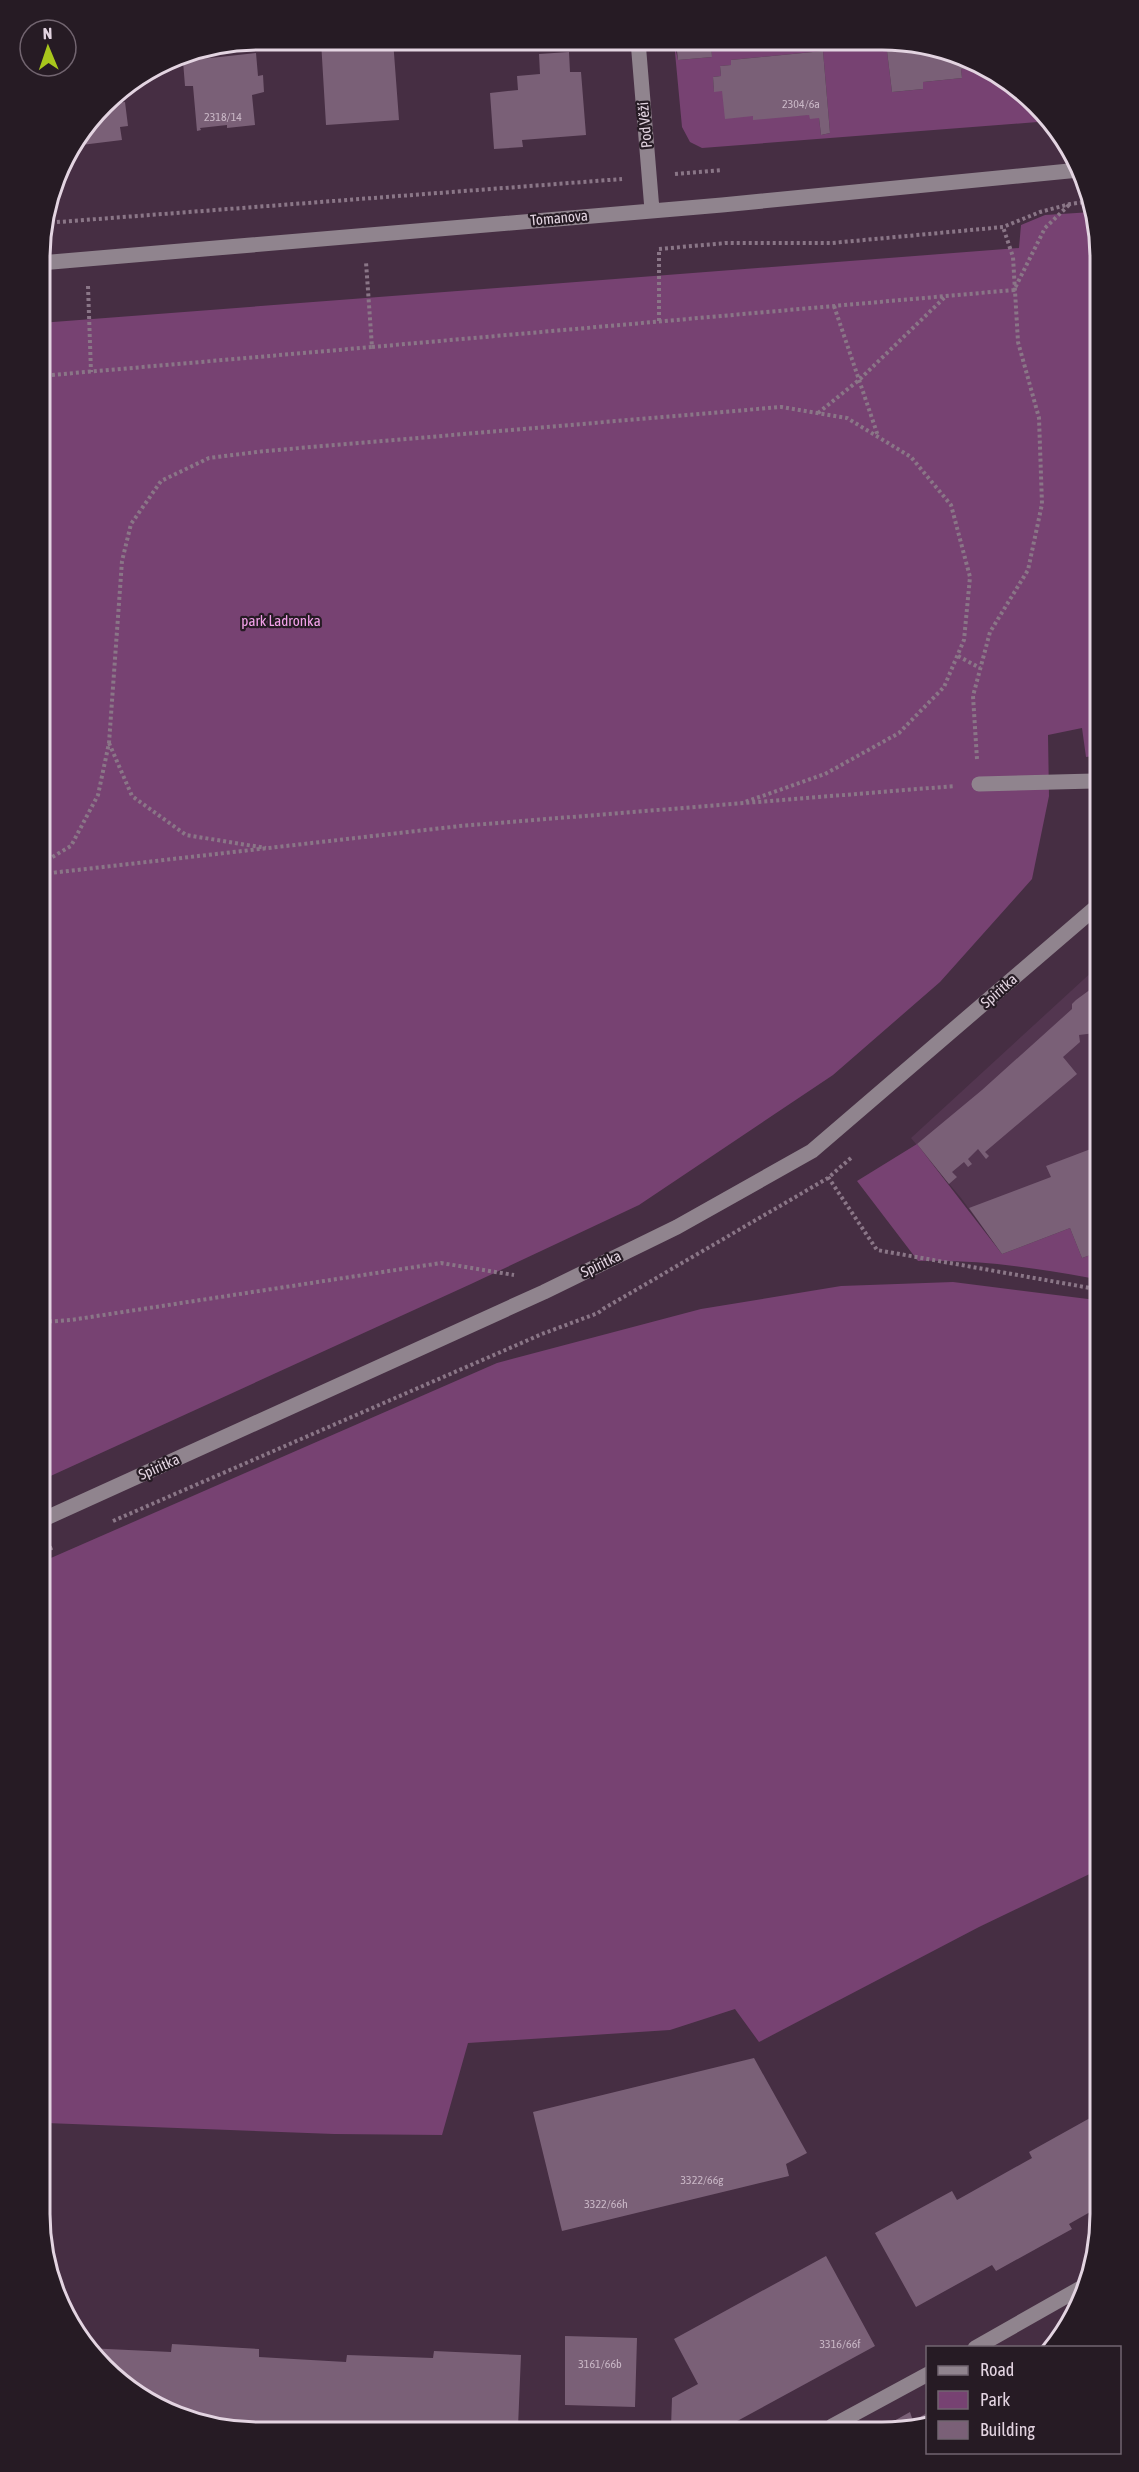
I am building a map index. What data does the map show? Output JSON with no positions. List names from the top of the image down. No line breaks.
{"streets":{"street":["Pod Věží","Tomanova","Spiritka"]},"crossings":[["Pod Věží","Tomanova"]],"parks":["park Ladronka"],"house_numbers":["2304/6a","2318/14","3322/66g","3322/66h","3316/66f","3161/66b"],"legend":["Road","Park","Building"],"north":"top"}
